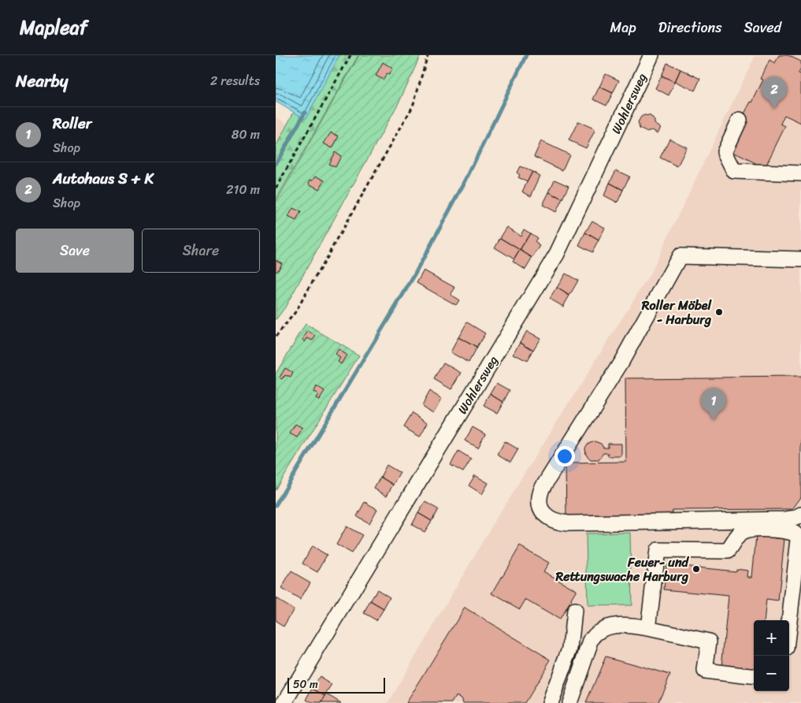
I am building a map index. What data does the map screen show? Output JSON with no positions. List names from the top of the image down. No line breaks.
{"streets":{"street":["Wohlersweg"]},"places":["Roller Möbel - Harburg","Feuer- und Rettungswache Harburg"],"scale_bar":"50 m","page":{"header":"Mapleaf","nav":["Map","Directions","Saved"],"heading":["Nearby","2 results"],"pins":["2","1"],"list":[{"mark":"1","name":"Roller","note":"Shop","value":"80 m"},{"mark":"2","name":"Autohaus S + K","note":"Shop","value":"210 m"}],"buttons":["Save","Share"],"map_buttons":["+","−"],"scale":"50 m"}}
